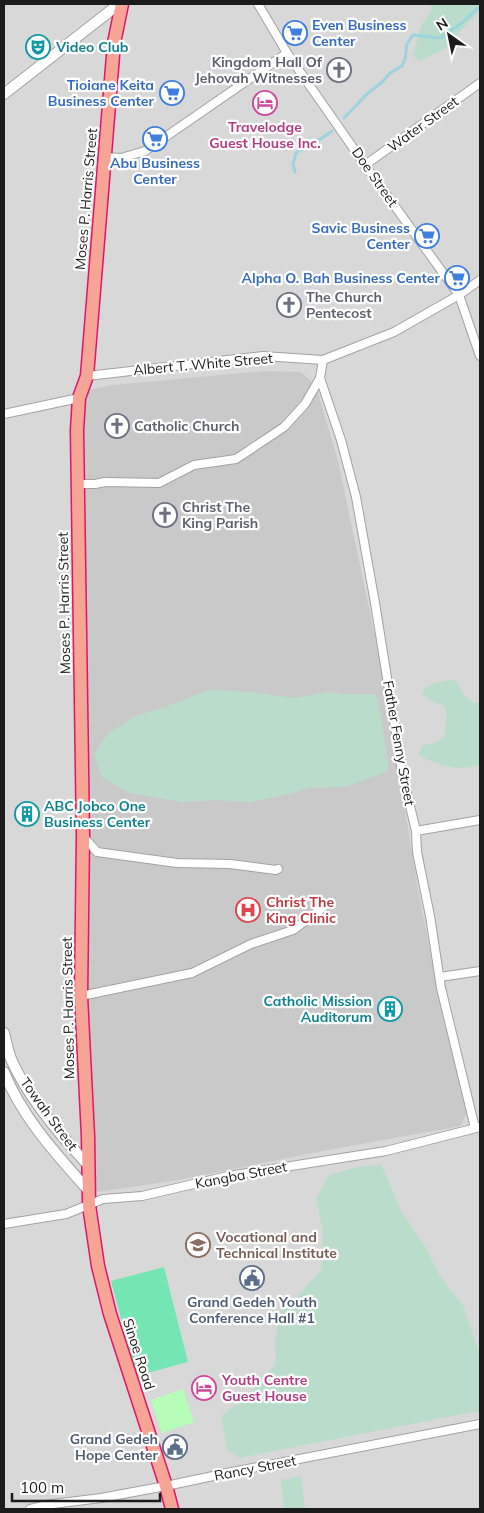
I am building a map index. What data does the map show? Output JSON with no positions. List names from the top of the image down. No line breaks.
{"streets":{"highway":["Moses P. Harris Street","Sinoe Road"],"street":["Water Street","Doe Street","Albert T. White Street","Father Fenny Street","Towah Street","Kangba Street","Rancy Street"]},"crossings":[["Water Street","Doe Street"],["Doe Street","Albert T. White Street"],["Moses P. Harris Street","Albert T. White Street"],["Moses P. Harris Street","Towah Street"],["Moses P. Harris Street","Kangba Street"],["Moses P. Harris Street","Sinoe Road"],["Albert T. White Street","Father Fenny Street"],["Father Fenny Street","Kangba Street"],["Kangba Street","Sinoe Road"],["Sinoe Road","Rancy Street"]],"places":{"supermarket":["Even Business Center","Tioiane Keita Business Center","Abu Business Center","Savic Business Center","Alpha O. Bah Business Center"],"theatre":["Video Club"],"church":["Kingdom Hall Of Jehovah Witnesses","The Church Pentecost","Catholic Church","Christ The King Parish"],"hotel":["Travelodge Guest House Inc.","Youth Centre Guest House"],"building":["ABC Jobco One Business Center","Catholic Mission Auditorum"],"hospital":["Christ The King Clinic"],"school or university":["Vocational and Technical Institute"],"public building":["Grand Gedeh Youth Conference Hall #1","Grand Gedeh Hope Center"]},"scale_bar":"100 m","north":"top left"}
